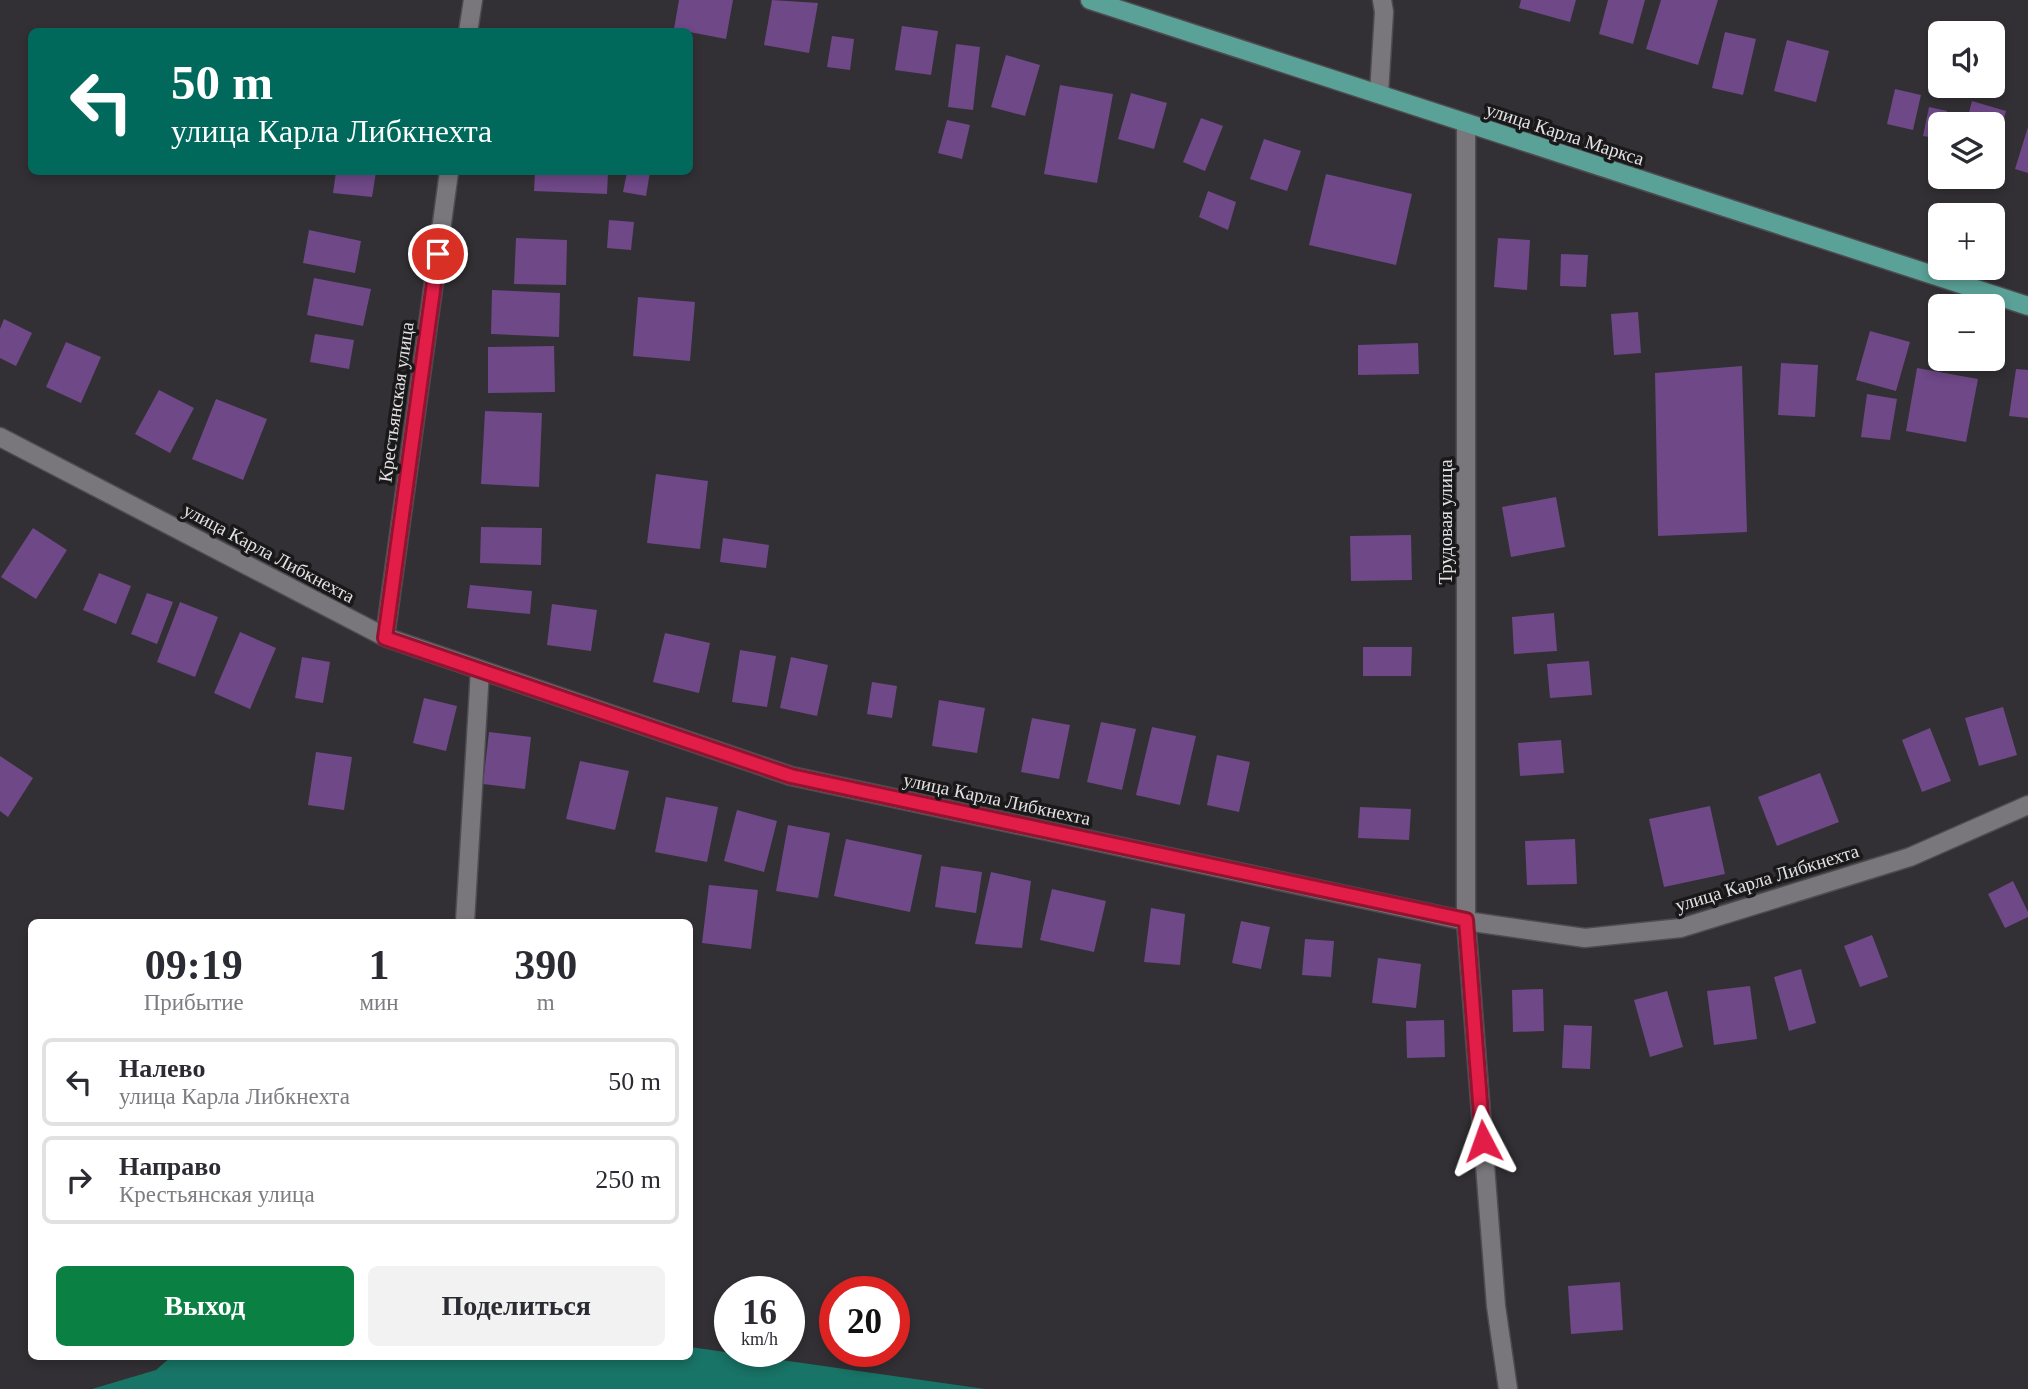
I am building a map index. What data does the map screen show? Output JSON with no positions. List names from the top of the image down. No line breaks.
{"streets":{"main road":["улица Карла Маркса"],"street":["Крестьянская улица","Трудовая улица","улица Карла Либкнехта"]},"crossings":[["улица Карла Маркса","Трудовая улица"],["Крестьянская улица","улица Карла Либкнехта"],["Трудовая улица","улица Карла Либкнехта"]],"page":{"map_buttons":["+","−"],"turn":["50 m","улица Карла Либкнехта"],"eta":["09:19","Прибытие","1","мин","390","m"],"list":[{"name":"Налево","note":"улица Карла Либкнехта","value":"50 m"},{"name":"Направо","note":"Крестьянская улица","value":"250 m"}],"buttons":["Выход","Поделиться"],"speed":"16 km/h","limit":"20"}}
